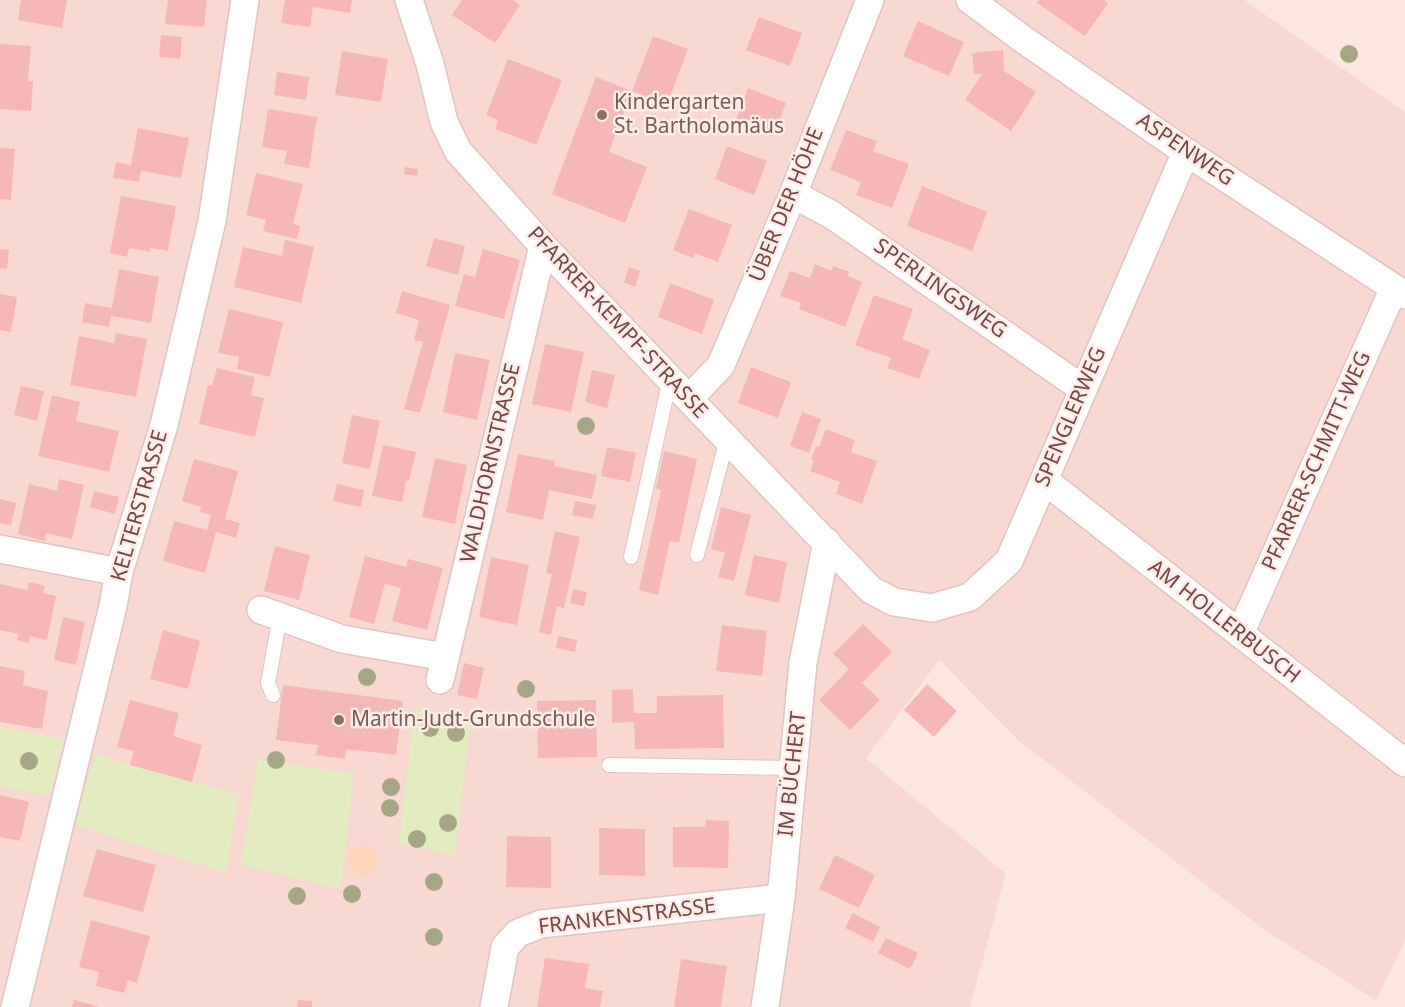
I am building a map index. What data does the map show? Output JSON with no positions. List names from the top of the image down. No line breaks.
{"streets":{"street":["ASPENWEG","ÜBER DER HÖHE","SPERLINGSWEG","PFARRER-KEMPF-STRASSE","SPENGLERWEG","PFARRER-SCHMITT-WEG","WALDHORNSTRASSE","KELTERSTRASSE","AM HOLLERBUSCH","IM BÜCHERT","FRANKENSTRASSE"]},"crossings":[["ASPENWEG","SPENGLERWEG"],["ASPENWEG","PFARRER-SCHMITT-WEG"],["ÜBER DER HÖHE","SPERLINGSWEG"],["ÜBER DER HÖHE","PFARRER-KEMPF-STRASSE"],["SPERLINGSWEG","SPENGLERWEG"],["PFARRER-KEMPF-STRASSE","SPENGLERWEG"],["PFARRER-KEMPF-STRASSE","WALDHORNSTRASSE"],["PFARRER-KEMPF-STRASSE","IM BÜCHERT"],["SPENGLERWEG","AM HOLLERBUSCH"],["PFARRER-SCHMITT-WEG","AM HOLLERBUSCH"],["IM BÜCHERT","FRANKENSTRASSE"]],"places":["Kindergarten St. Bartholomäus","Martin-Judt-Grundschule"]}
